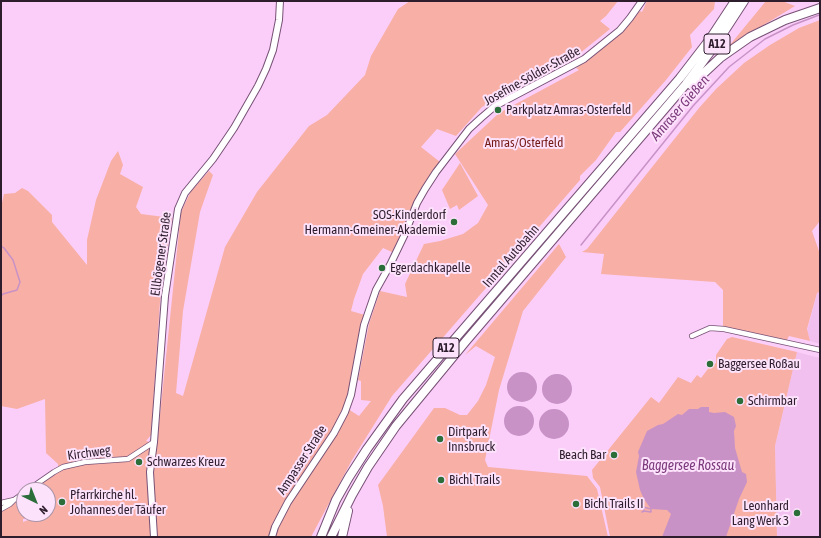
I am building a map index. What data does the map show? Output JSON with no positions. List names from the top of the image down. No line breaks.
{"streets":{"highway":["A12","Inntal Autobahn"],"main road":["Josefine-Sölder-Straße","Ellbögener Straße","Ampasser Straße"],"street":["Kirchweg"]},"crossings":[["Josefine-Sölder-Straße","Ampasser Straße"],["Ellbögener Straße","Kirchweg"]],"water":["Amraser Gießen","Baggersee Rossau"],"parks":["Amras/Osterfeld"],"places":["Parkplatz Amras-Osterfeld","SOS-Kinderdorf Hermann-Gmeiner-Akademie","Egerdachkapelle","Baggersee Roßau","Schirmbar","Dirtpark Innsbruck","Beach Bar","Schwarzes Kreuz","Bichl Trails","Pfarrkirche hl. Johannes der Täufer","Bichl Trails II","Leonhard Lang Werk 3"],"north":"bottom right"}
